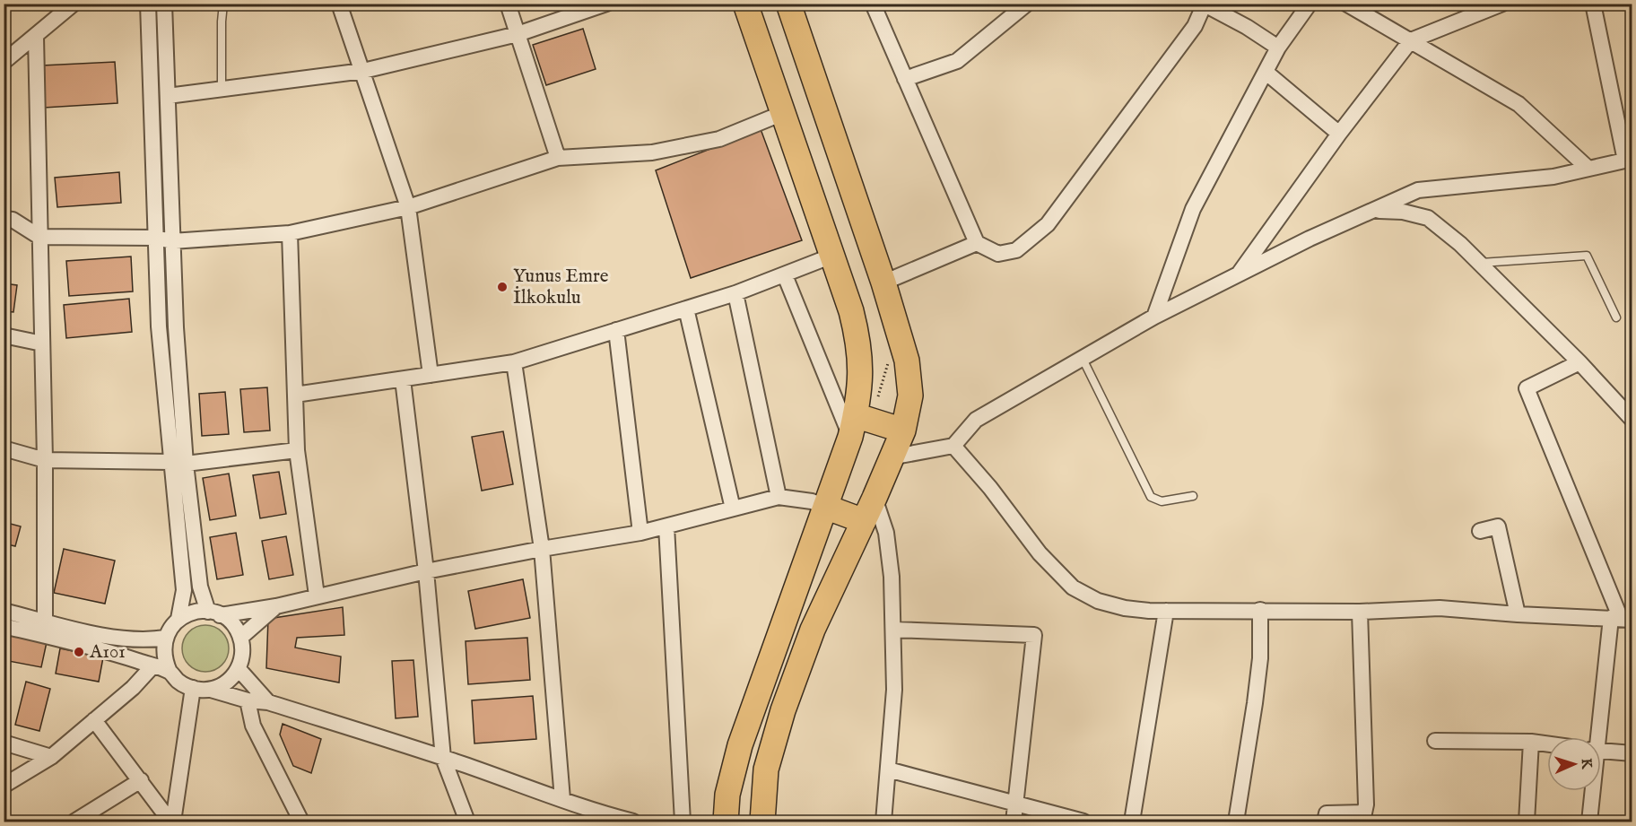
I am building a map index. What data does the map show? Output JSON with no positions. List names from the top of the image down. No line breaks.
{"places":["Yunus Emre İlkokulu","A101"],"north":"right"}
